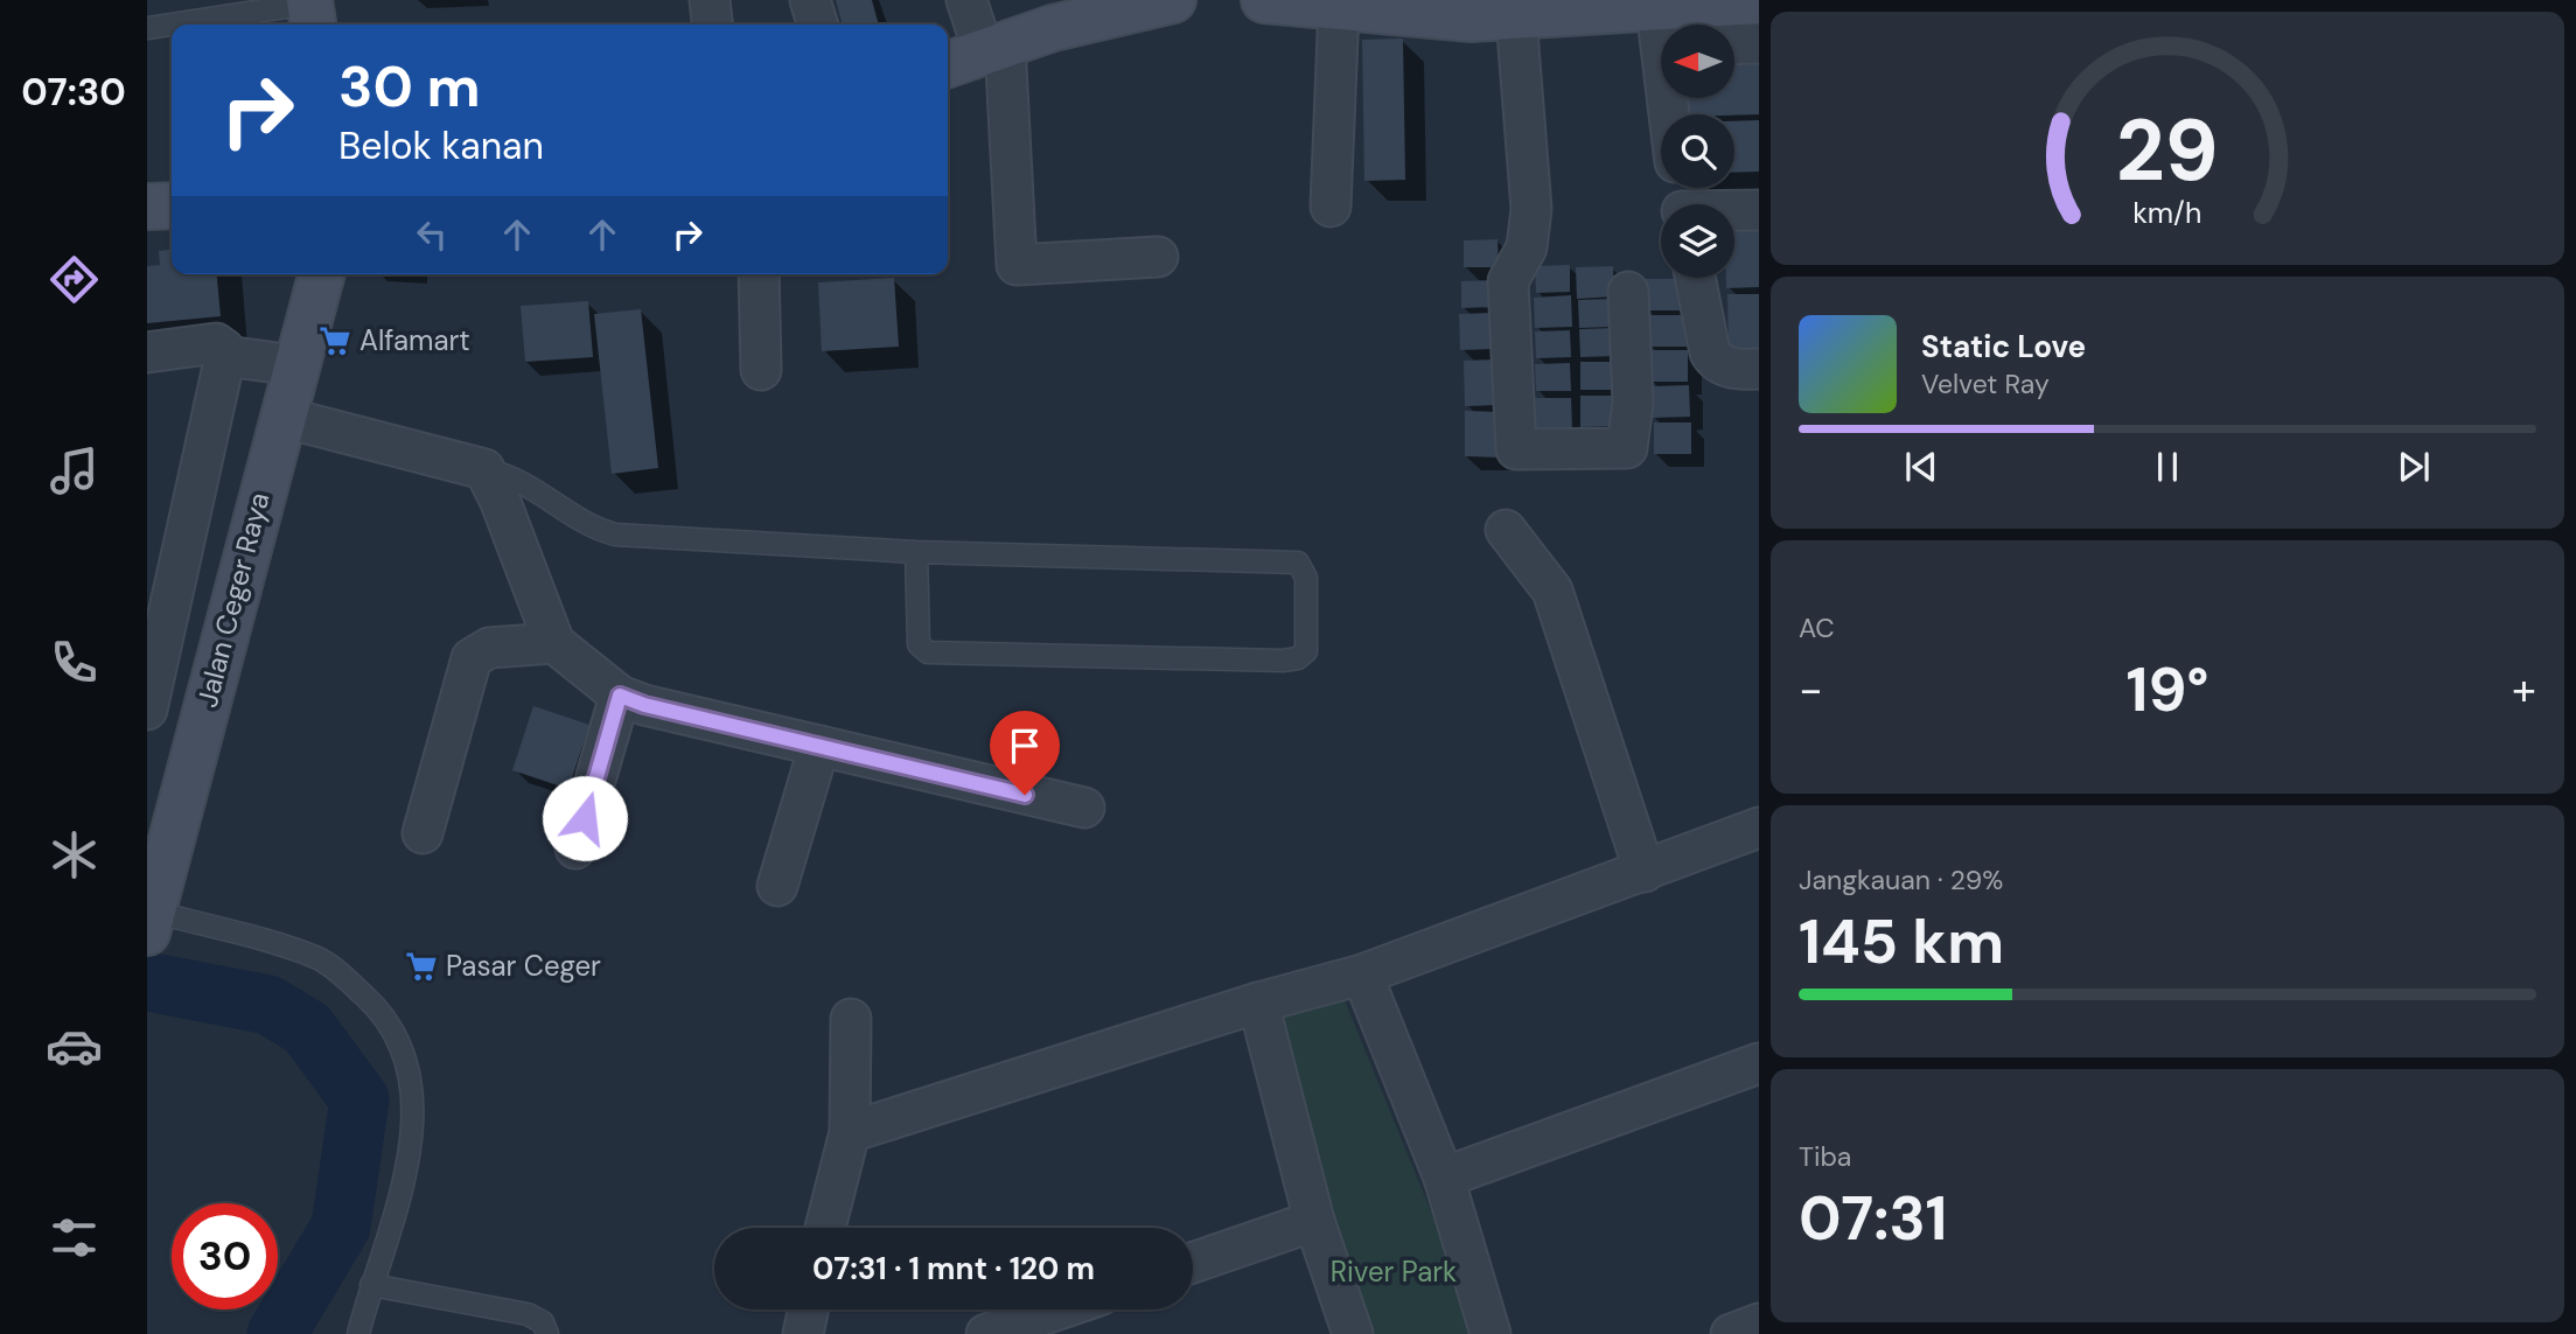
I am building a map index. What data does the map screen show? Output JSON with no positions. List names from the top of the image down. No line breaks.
{"streets":{"street":["Jalan Ceger Raya"]},"parks":["River Park"],"places":{"supermarket":["Alfamart","Pasar Ceger"]},"north":"left","page":{"tabs":"07:30","turn":["30 m","Belok kanan"],"song":["Static Love","Velvet Ray"],"tile":["AC",["Jangkauan · 29%","145 km"],["Tiba","07:31"]],"heat":["−","19°","+"],"limit":"30","trip":"07:31 · 1 mnt · 120 m","gauge":["29","km/h"]}}
